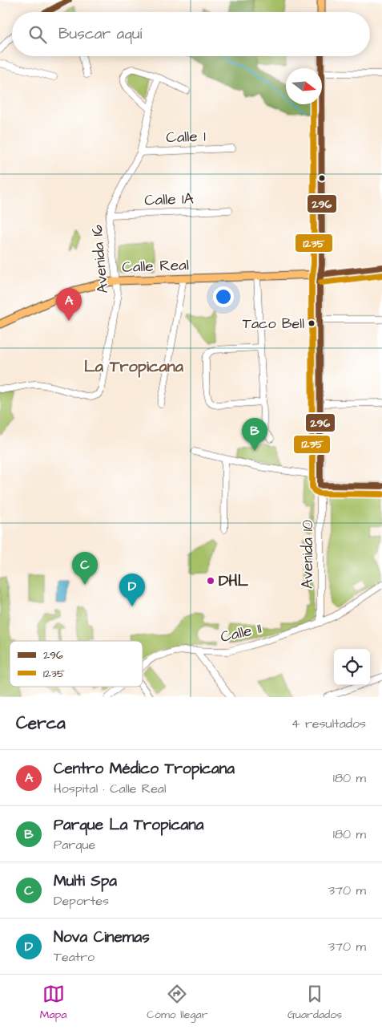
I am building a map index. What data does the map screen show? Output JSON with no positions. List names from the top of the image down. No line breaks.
{"streets":{"main road":["Calle Real"],"street":["Calle 1","Calle 1A","Avenida 16","Avenida 10","Calle 11"]},"crossings":[["Calle 1","Avenida 16"],["Calle 1A","Avenida 16"],["Avenida 16","Calle Real"],["Avenida 10","Calle 11"]],"districts":["La Tropicana"],"places":["Taco Bell","DHL"],"lines":["transit line 296","transit line 1235"],"legend":["296","1235"],"north":"right","page":{"search":"Buscar aquí","pins":["A","B","C","D"],"heading":["Cerca","4 resultados"],"list":[{"mark":"A","name":"Centro Médico Tropicana","note":"Hospital · Calle Real","value":"180 m"},{"mark":"B","name":"Parque La Tropicana","note":"Parque","value":"180 m"},{"mark":"C","name":"Multi Spa","note":"Deportes","value":"370 m"},{"mark":"D","name":"Nova Cinemas","note":"Teatro","value":"370 m"}],"nav":["Mapa","Cómo llegar","Guardados"]}}
